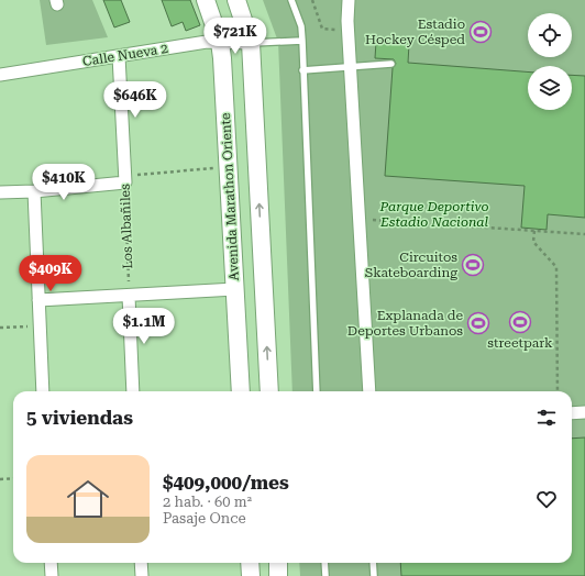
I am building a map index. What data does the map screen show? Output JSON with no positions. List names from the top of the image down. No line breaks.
{"streets":{"main road":["Avenida Marathon Oriente"],"street":["Calle Nueva 2","Los Albañiles"]},"crossings":[["Calle Nueva 2","Avenida Marathon Oriente"],["Calle Nueva 2","Los Albañiles"]],"parks":["Parque Deportivo Estadio Nacional"],"places":{"sports":["Estadio Hockey Césped","Circuitos Skateboarding","streetpark","Explanada de Deportes Urbanos"]},"page":{"price":["$721K","$646K","$410K","$409K","$1.1M"],"heading":"5 viviendas","list":[{"name":"$409,000/mes","note":"2 hab. · 60 m² · Pasaje Once"}]}}
